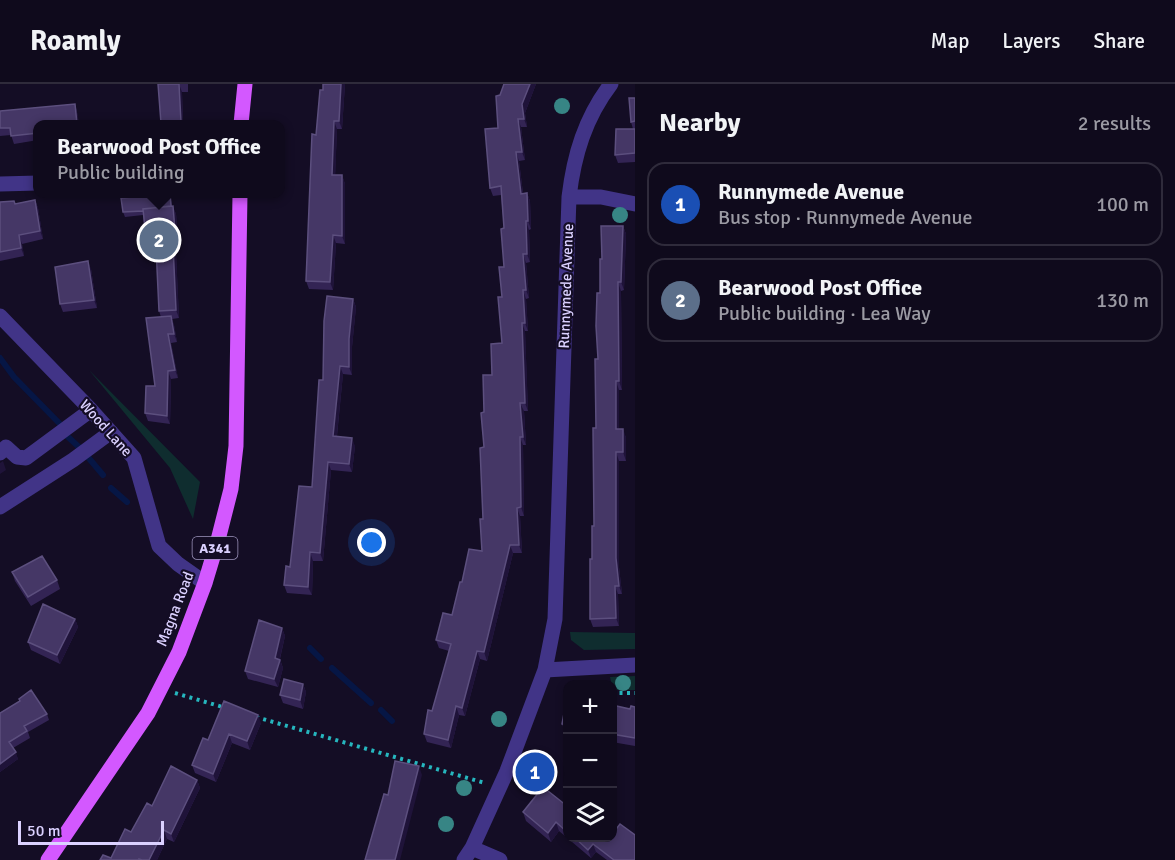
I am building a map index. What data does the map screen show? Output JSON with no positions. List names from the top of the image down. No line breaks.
{"streets":{"main road":["A341","Magna Road"],"street":["Runnymede Avenue","Wood Lane"]},"crossings":[["Wood Lane","Magna Road"]],"scale_bar":"50 m","page":{"header":"Roamly","nav":["Map","Layers","Share"],"heading":["Nearby","2 results"],"popup":["Bearwood Post Office","Public building"],"list":[{"mark":"1","name":"Runnymede Avenue","note":"Bus stop · Runnymede Avenue","value":"100 m"},{"mark":"2","name":"Bearwood Post Office","note":"Public building · Lea Way","value":"130 m"}],"pins":["2","1"],"map_buttons":["+","−"],"scale":"50 m"}}
